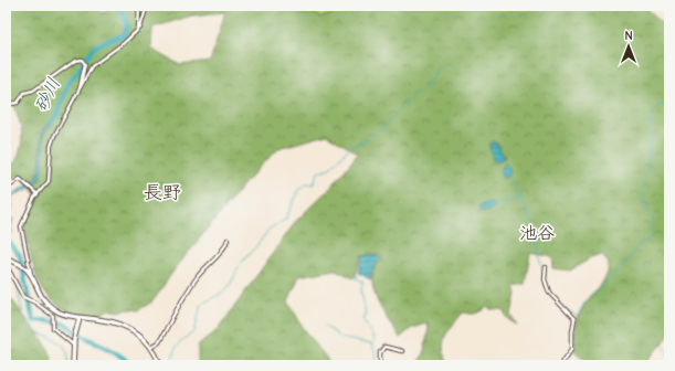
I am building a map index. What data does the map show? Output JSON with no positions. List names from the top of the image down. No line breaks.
{"districts":["長野","池谷"],"water":["砂川"],"north":"top"}
